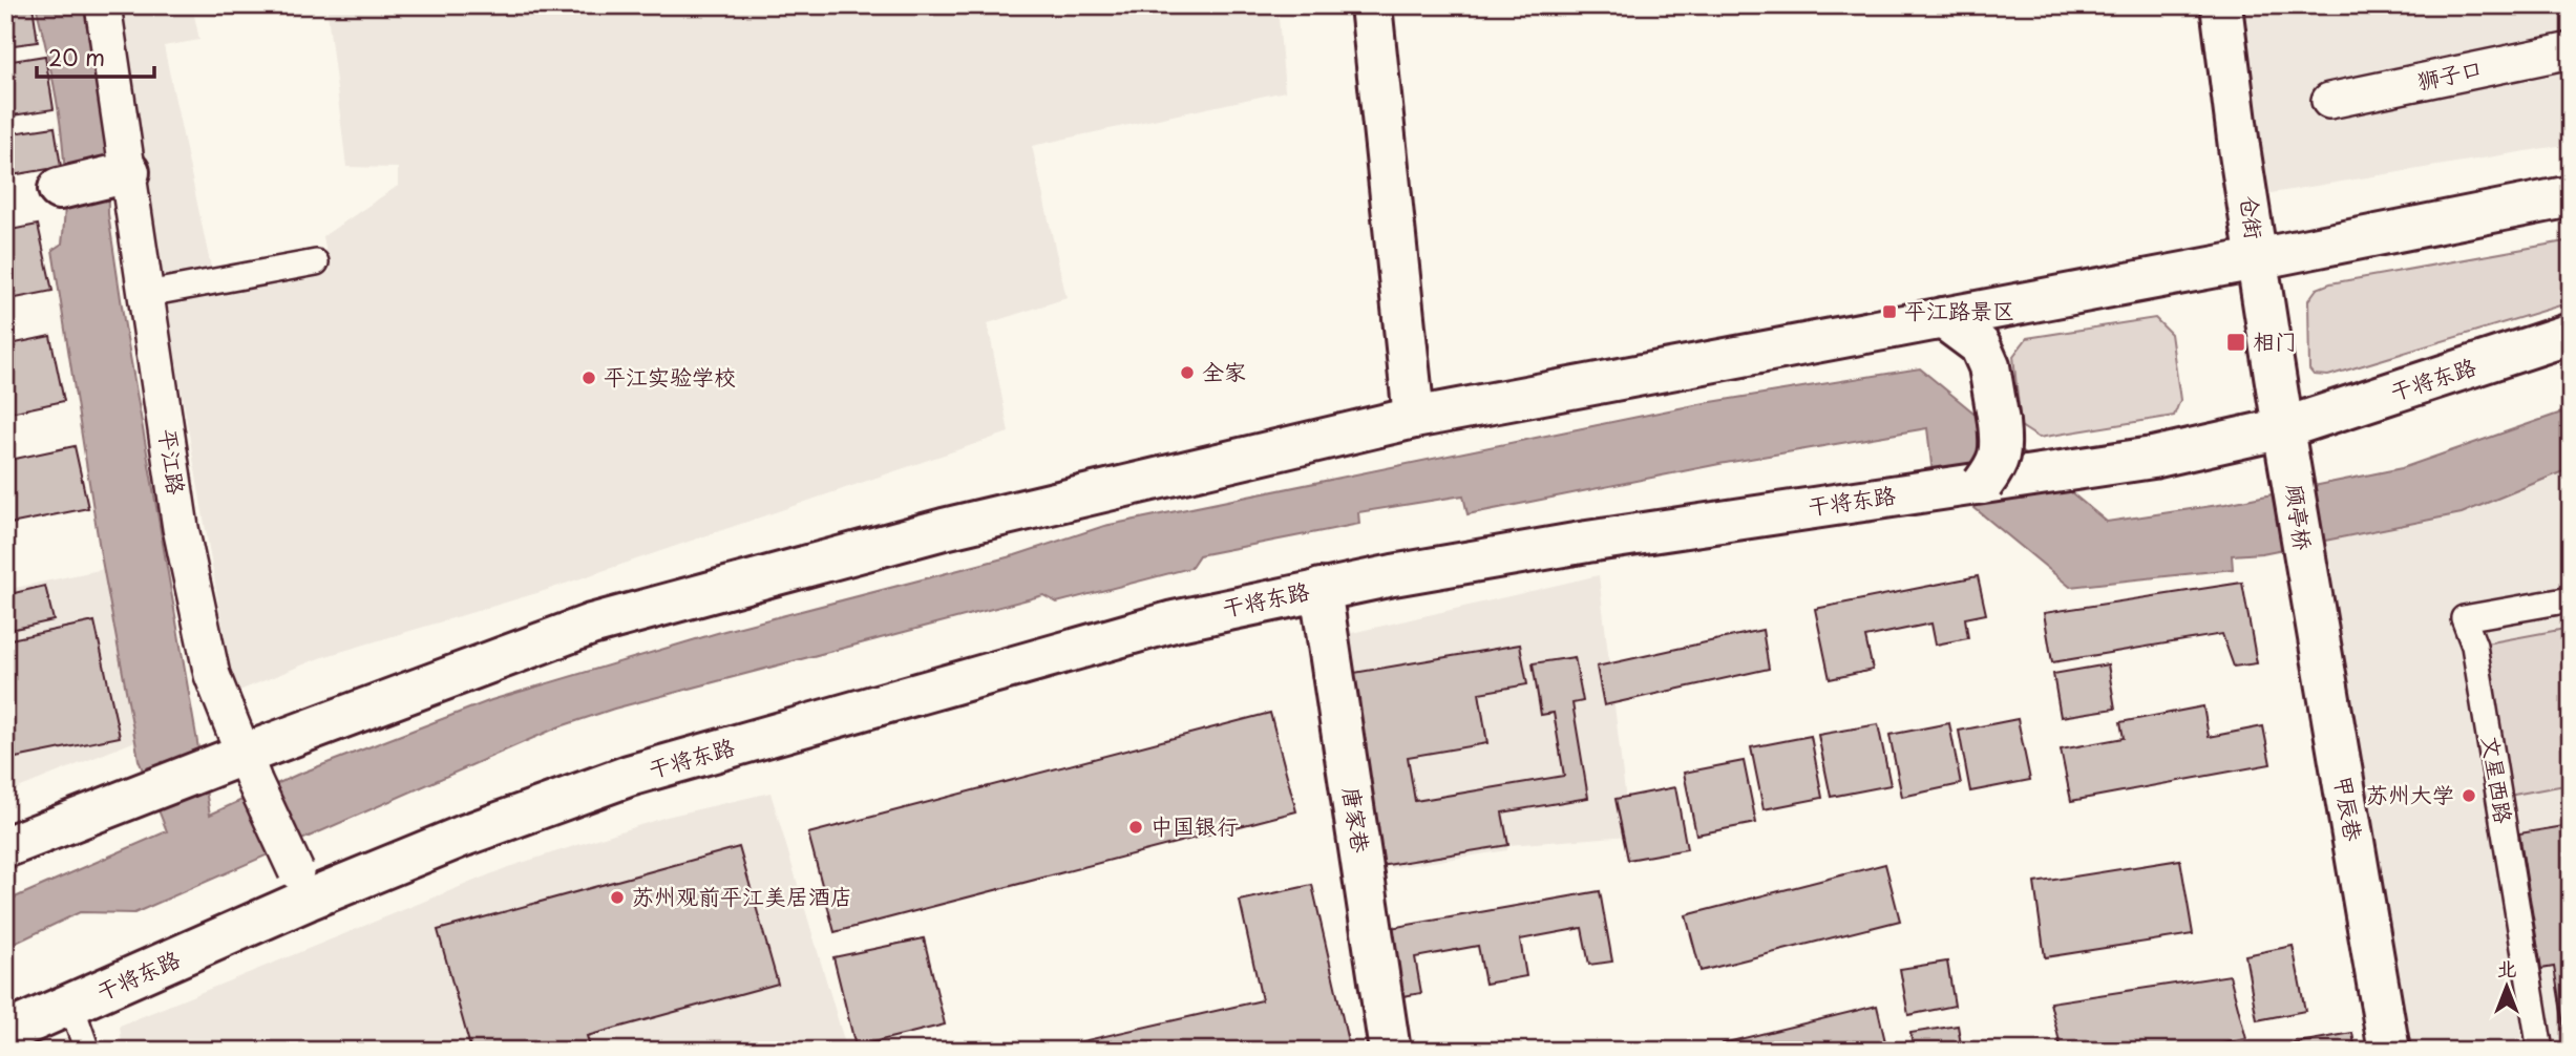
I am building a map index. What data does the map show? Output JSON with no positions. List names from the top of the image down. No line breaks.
{"streets":{"main road":["仓街","干将东路","顾亭桥","甲辰巷","唐家巷"],"street":["狮子口","平江路"],"lane":["文星西路"]},"crossings":[["仓街","干将东路"],["仓街","顾亭桥"],["干将东路","平江路"],["干将东路","顾亭桥"],["干将东路","唐家巷"],["顾亭桥","甲辰巷"]],"places":{"transit":["平江路景区","相门"],"other":["全家","平江实验学校","苏州大学","中国银行","苏州观前平江美居酒店"]},"scale_bar":"20 m","north":"top"}
